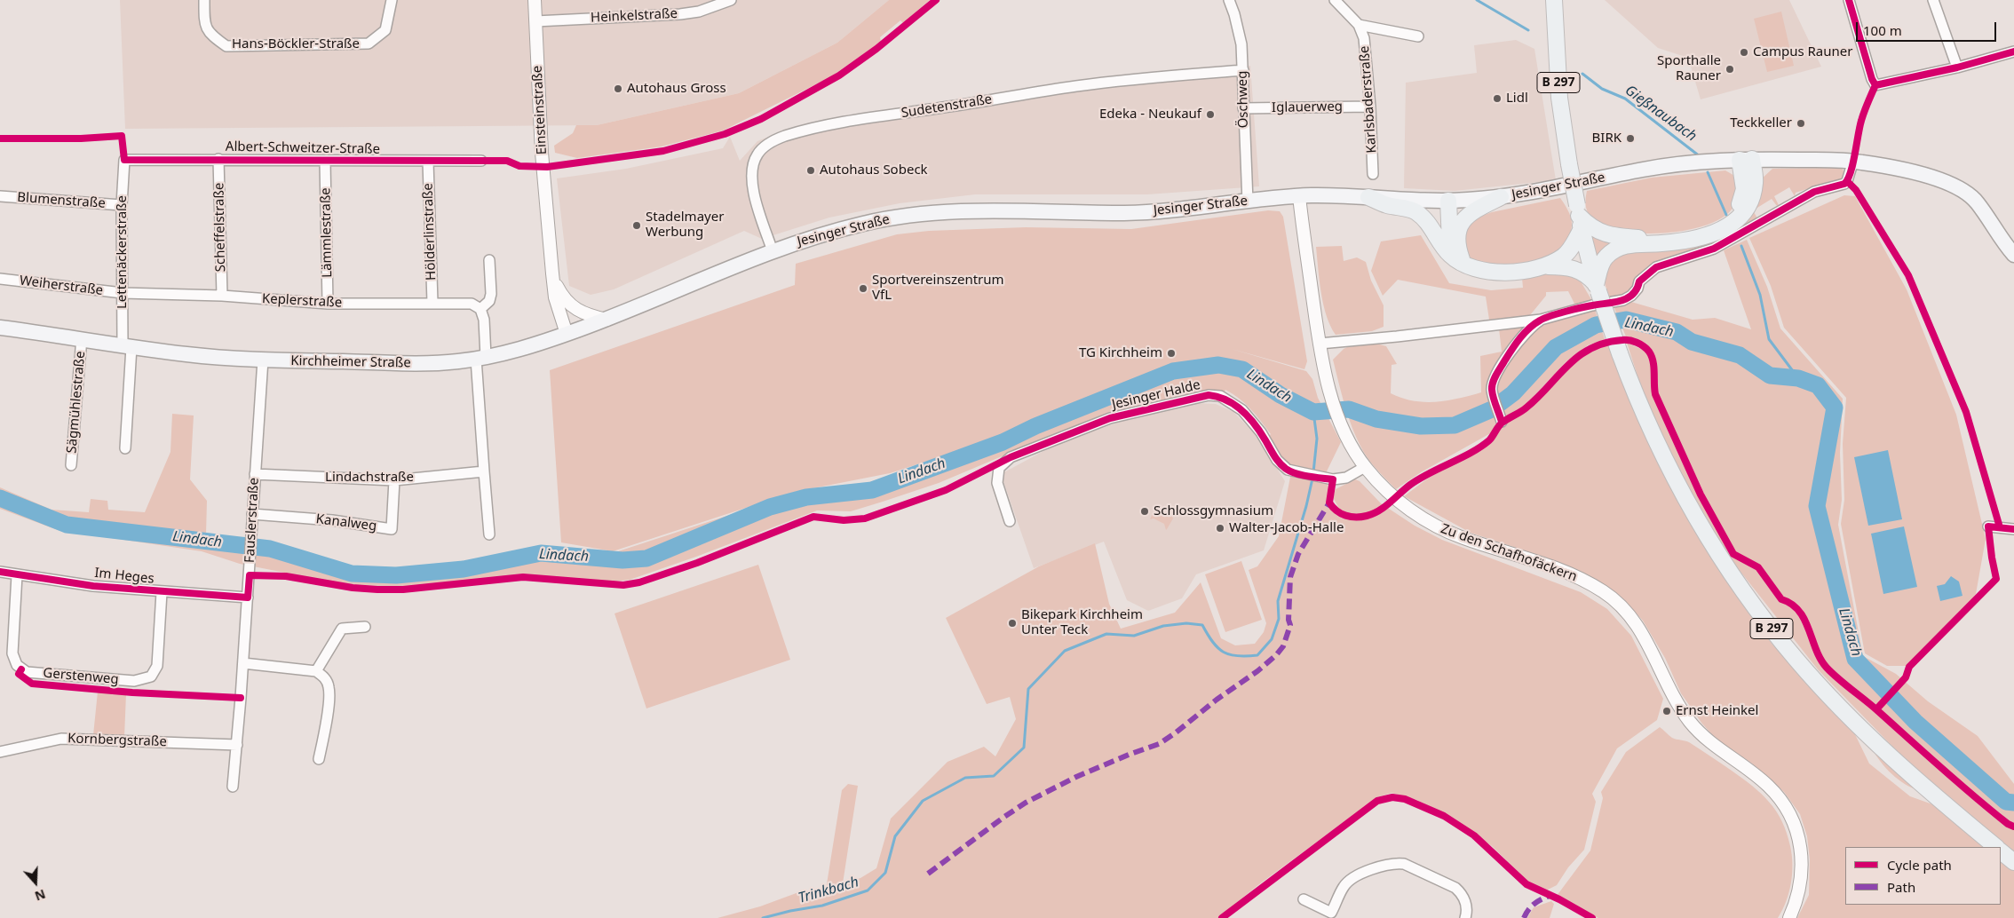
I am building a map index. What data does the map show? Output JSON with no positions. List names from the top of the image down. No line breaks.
{"streets":{"main road":["B 297","Jesinger Straße","Kirchheimer Straße"],"street":["Heinkelstraße","Hans-Böckler-Straße","Öschweg","Karlsbaderstraße","Sudetenstraße","Iglauerweg","Einsteinstraße","Albert-Schweitzer-Straße","Blumenstraße","Scheffelstraße","Hölderlinstraße","Lämmlestraße","Lettenäckerstraße","Weiherstraße","Keplerstraße","Jesinger Halde","Sägmühlestraße","Lindachstraße","Fauslerstraße","Kanalweg","Zu den Schafhofäckern","Im Heges","Gerstenweg","Kornbergstraße"]},"crossings":[["Heinkelstraße","Einsteinstraße"],["Öschweg","Sudetenstraße"],["Öschweg","Iglauerweg"],["Öschweg","Jesinger Straße"],["Karlsbaderstraße","Iglauerweg"],["Sudetenstraße","Jesinger Straße"],["Einsteinstraße","Jesinger Straße"],["Einsteinstraße","Kirchheimer Straße"],["Albert-Schweitzer-Straße","Scheffelstraße"],["Albert-Schweitzer-Straße","Hölderlinstraße"],["Albert-Schweitzer-Straße","Lämmlestraße"],["Albert-Schweitzer-Straße","Lettenäckerstraße"],["Jesinger Straße","Kirchheimer Straße"],["Jesinger Straße","Zu den Schafhofäckern"],["Blumenstraße","Lettenäckerstraße"],["Scheffelstraße","Keplerstraße"],["Hölderlinstraße","Keplerstraße"],["Lämmlestraße","Keplerstraße"],["Lettenäckerstraße","Weiherstraße"],["Lettenäckerstraße","Keplerstraße"],["Lettenäckerstraße","Kirchheimer Straße"],["Weiherstraße","Keplerstraße"],["Kirchheimer Straße","Sägmühlestraße"],["Kirchheimer Straße","Fauslerstraße"],["Jesinger Halde","Zu den Schafhofäckern"],["Lindachstraße","Fauslerstraße"],["Lindachstraße","Kanalweg"],["Fauslerstraße","Kanalweg"],["Fauslerstraße","Im Heges"],["Fauslerstraße","Kornbergstraße"],["Im Heges","Gerstenweg"]],"water":["Gießnaubach","Lindach","Trinkbach"],"places":["Campus Rauner","Sporthalle Rauner","Autohaus Gross","Lidl","Edeka - Neukauf","Teckkeller","BIRK","Autohaus Sobeck","Stadelmayer Werbung","Sportvereinszentrum VfL","TG Kirchheim","Schlossgymnasium","Walter-Jacob-Halle","Bikepark Kirchheim Unter Teck","Ernst Heinkel"],"legend":["Cycle path","Path"],"scale_bar":"100 m","north":"bottom"}
